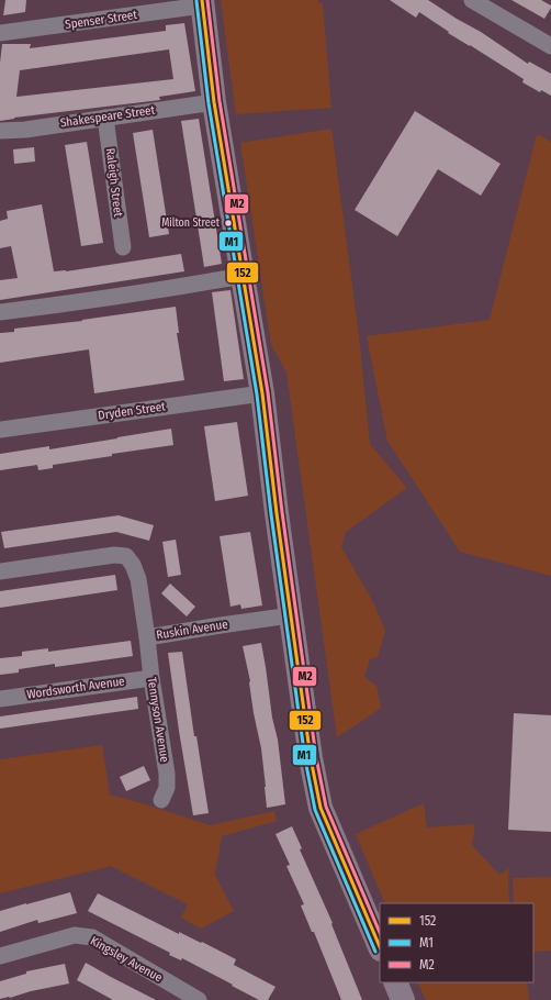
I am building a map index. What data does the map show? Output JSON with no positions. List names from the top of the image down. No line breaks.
{"streets":{"street":["Spenser Street","Shakespeare Street","Raleigh Street","Dryden Street","Ruskin Avenue","Wordsworth Avenue","Tennyson Avenue","Kingsley Avenue"]},"crossings":[["Shakespeare Street","Raleigh Street"],["Ruskin Avenue","Tennyson Avenue"],["Wordsworth Avenue","Tennyson Avenue"]],"places":["Milton Street"],"lines":["transit line 152","transit line M2","transit line M1"],"legend":["152","M1","M2"]}
